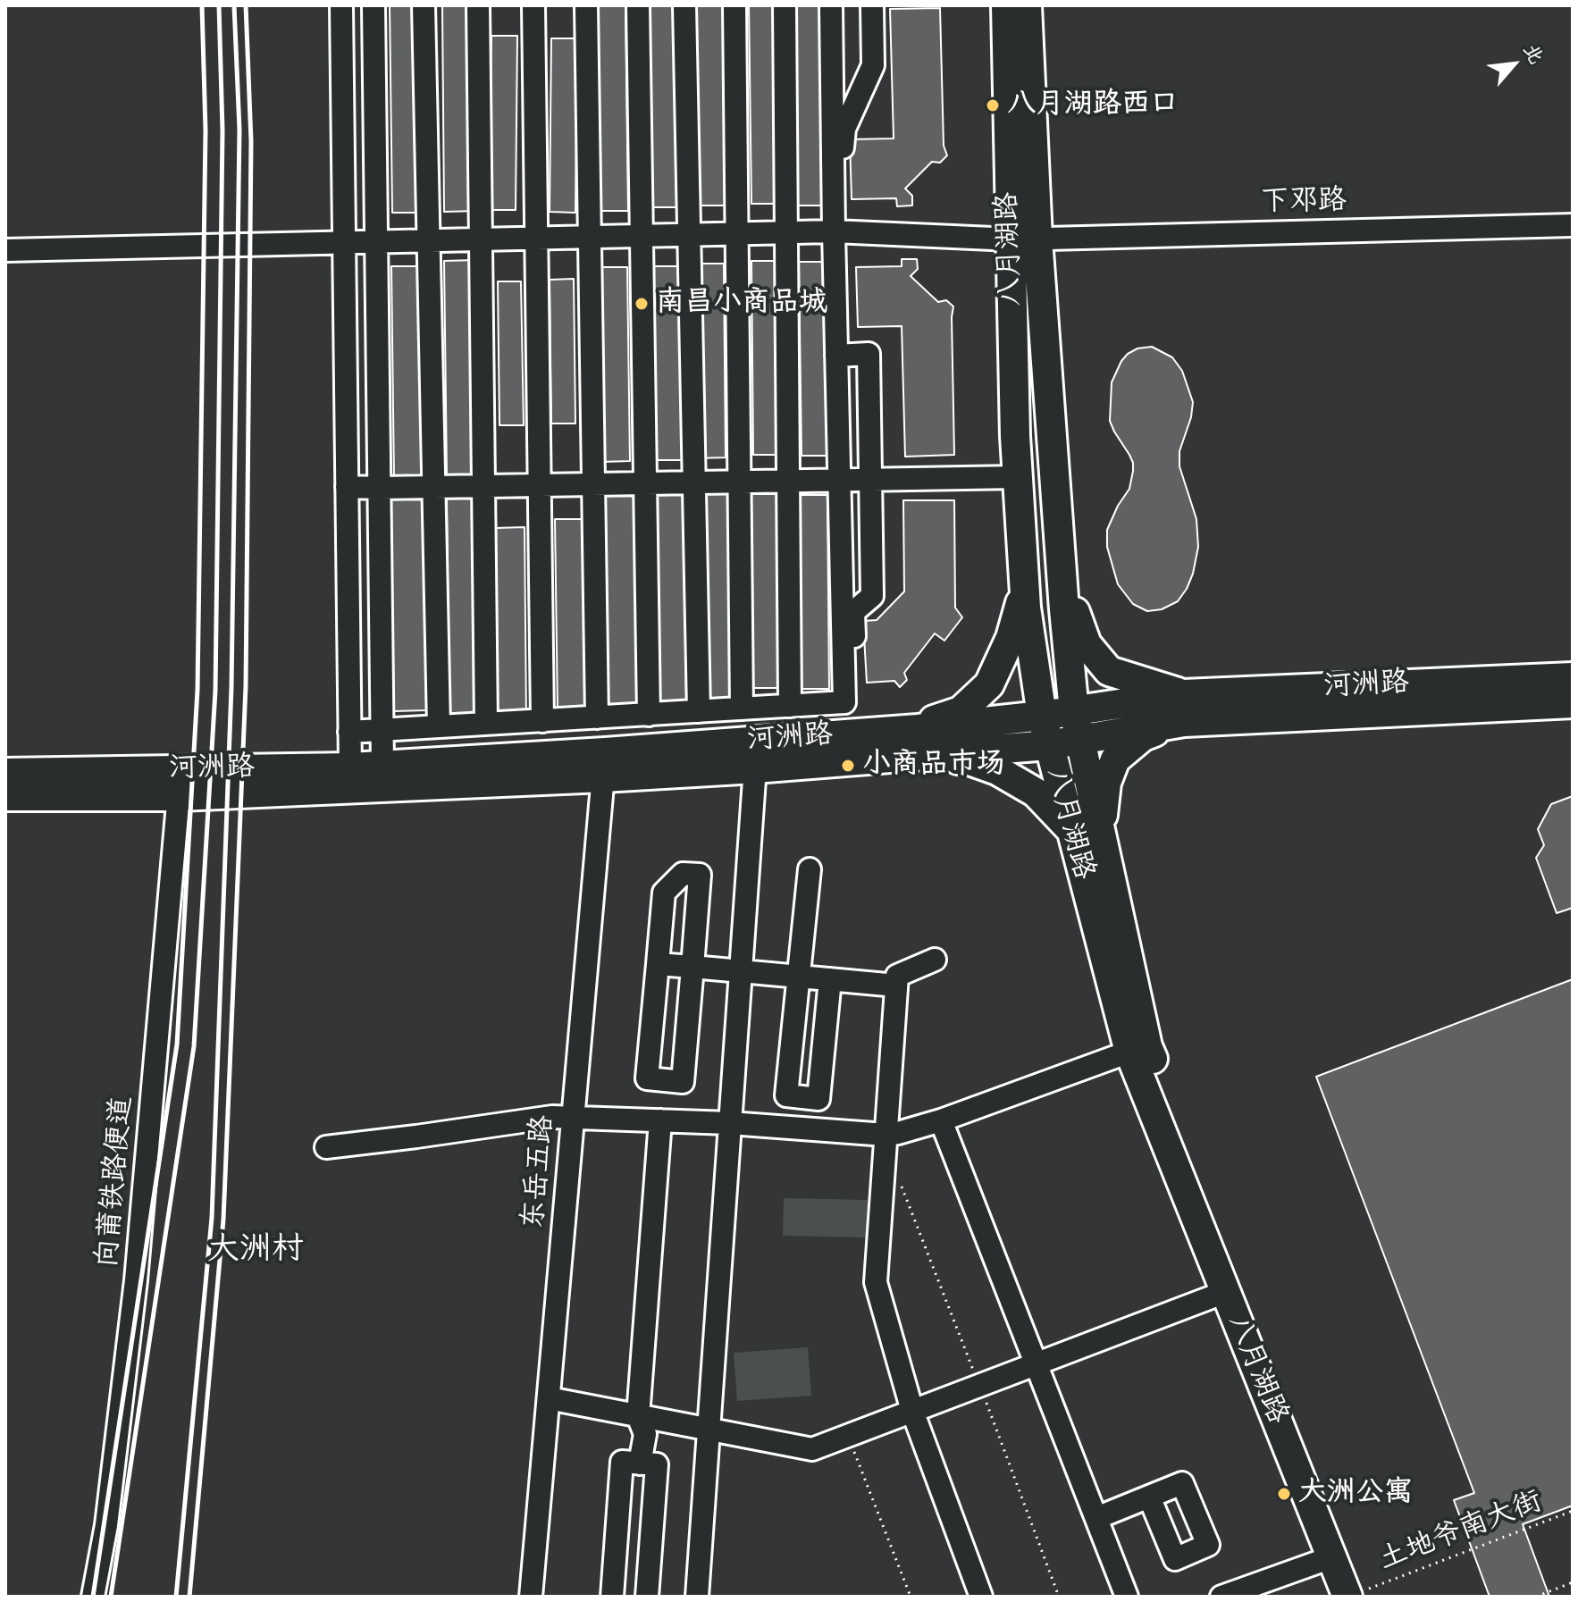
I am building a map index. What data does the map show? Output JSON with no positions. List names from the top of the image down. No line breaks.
{"streets":{"main road":["八月湖路","河洲路"],"street":["下邓路","东岳五路","向莆铁路便道"],"path":["土地爷南大街"]},"crossings":[["下邓路","八月湖路"],["八月湖路","河洲路"],["八月湖路","土地爷南大街"],["河洲路","东岳五路"],["河洲路","向莆铁路便道"]],"districts":["大洲村"],"places":["八月湖路西口","南昌小商品城","小商品市场","大洲公寓"],"north":"top right"}
